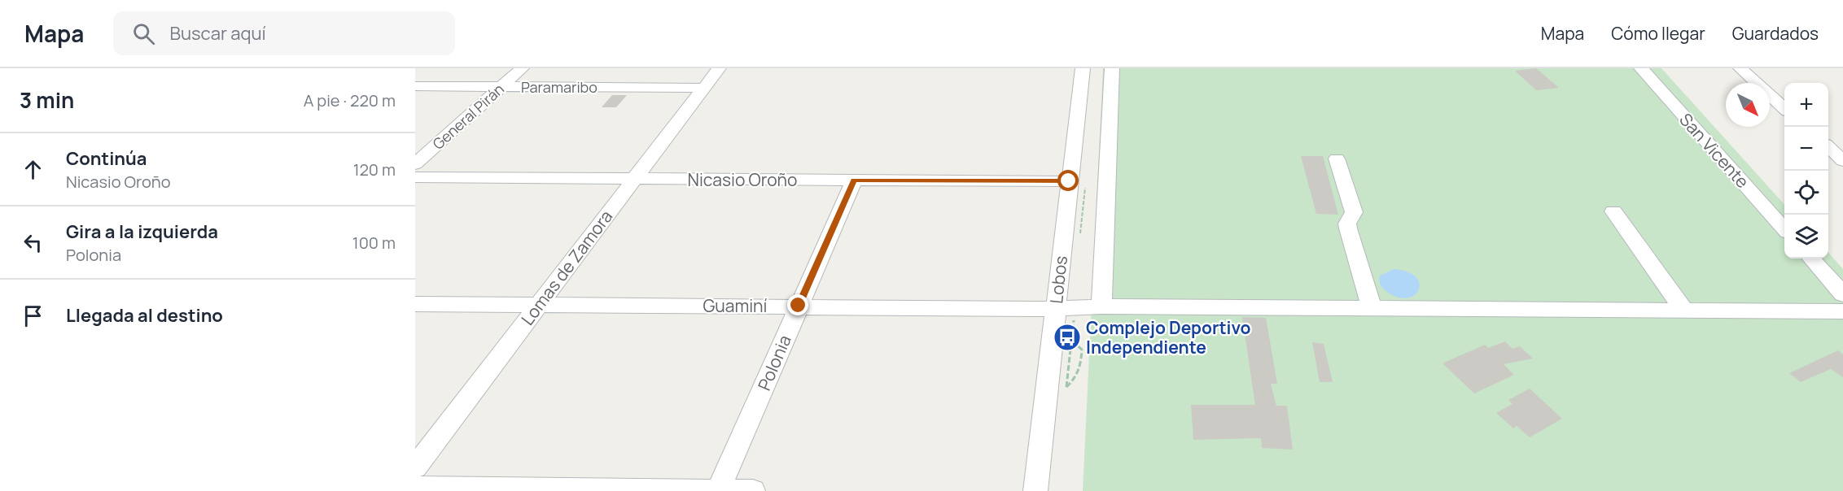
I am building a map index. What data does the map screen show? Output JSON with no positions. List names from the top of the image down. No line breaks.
{"streets":{"street":["Paramaribo","General Pirán","San Vicente","Nicasio Oroño","Lomas de Zamora","Lobos","Guaminí","Polonia"]},"crossings":[["Paramaribo","General Pirán"],["Paramaribo","Lomas de Zamora"],["Nicasio Oroño","Lomas de Zamora"],["Nicasio Oroño","Lobos"],["Nicasio Oroño","Polonia"],["Lomas de Zamora","Guaminí"],["Lobos","Guaminí"],["Guaminí","Polonia"]],"places":{"bus stop":["Complejo Deportivo Independiente"]},"north":"bottom right","page":{"header":"Mapa","search":"Buscar aquí","nav":["Mapa","Cómo llegar","Guardados"],"heading":["3 min","A pie · 220 m"],"map_buttons":["+","−"],"list":[["Continúa","Nicasio Oroño","120 m"],["Gira a la izquierda","Polonia","100 m"],"Llegada al destino"]}}
